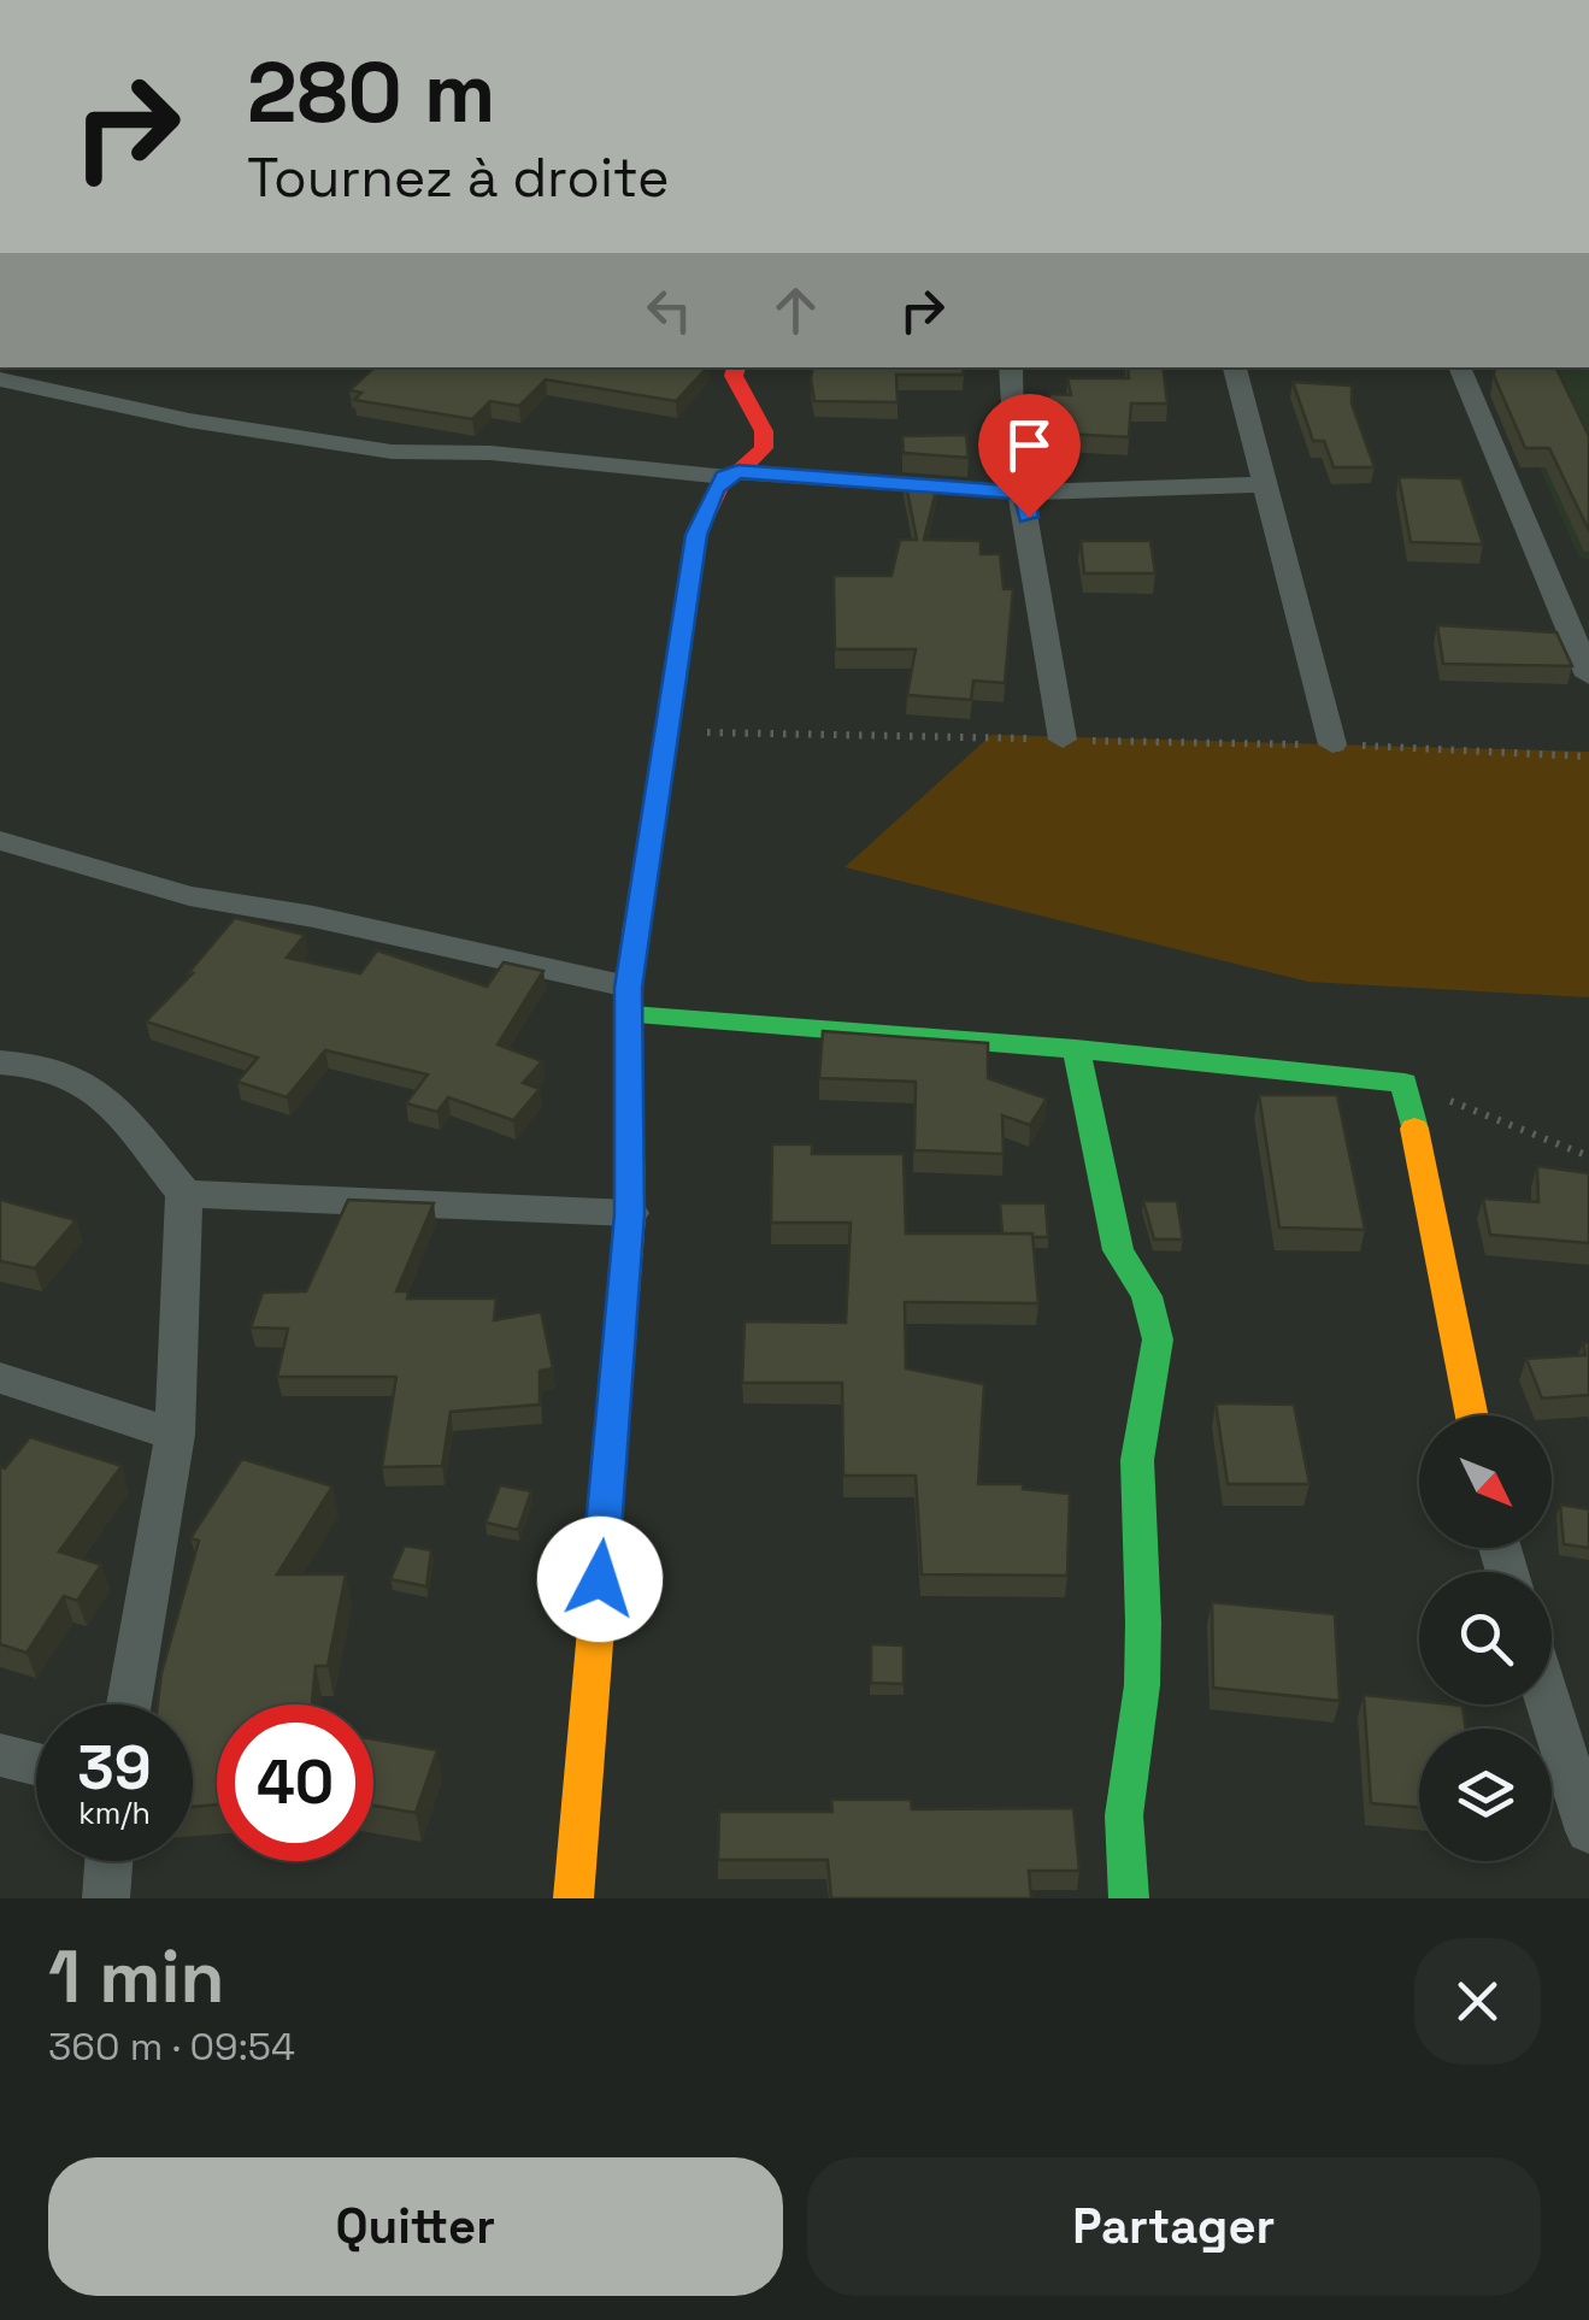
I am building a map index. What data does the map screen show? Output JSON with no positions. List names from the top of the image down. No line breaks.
{"north":"bottom right","page":{"turn":["280 m","Tournez à droite"],"speed":"39 km/h","limit":"40","heading":["1 min","360 m · 09:54"],"buttons":["Quitter","Partager"]}}
